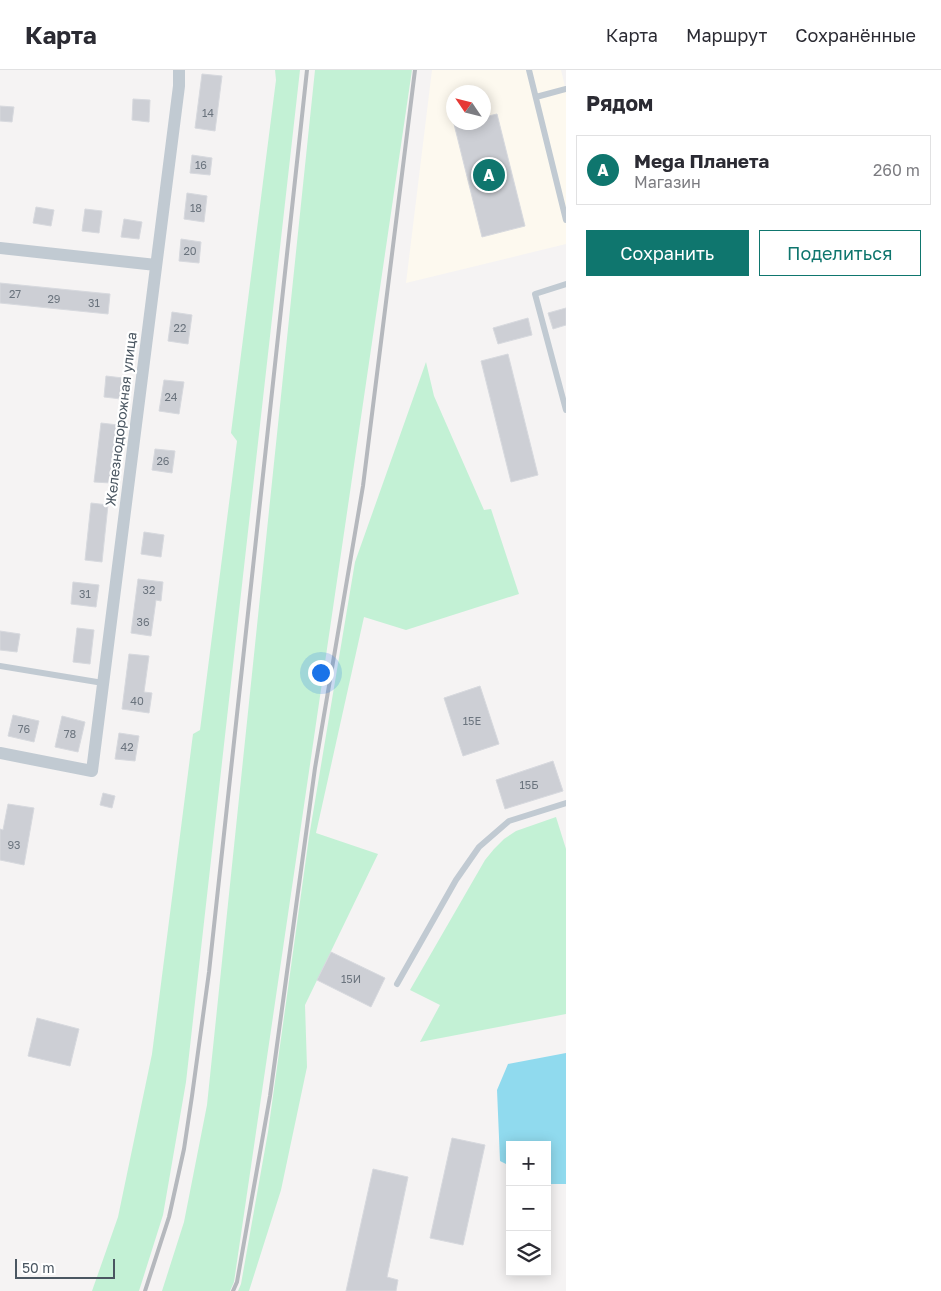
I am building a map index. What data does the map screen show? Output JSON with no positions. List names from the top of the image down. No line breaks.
{"streets":{"street":["Железнодорожная улица"]},"house_numbers":["14","16","18","20","27","29","31","22","24","26","32","31","36","40","15Е","76","78","42","15Б","93","15И"],"scale_bar":"50 m","north":"top left","page":{"header":"Карта","nav":["Карта","Маршрут","Сохранённые"],"heading":"Рядом","list":[{"mark":"A","name":"Mega Планета","note":"Магазин","value":"260 m"}],"pins":"A","buttons":["Сохранить","Поделиться"],"map_buttons":["+","−"],"scale":"50 m"}}
